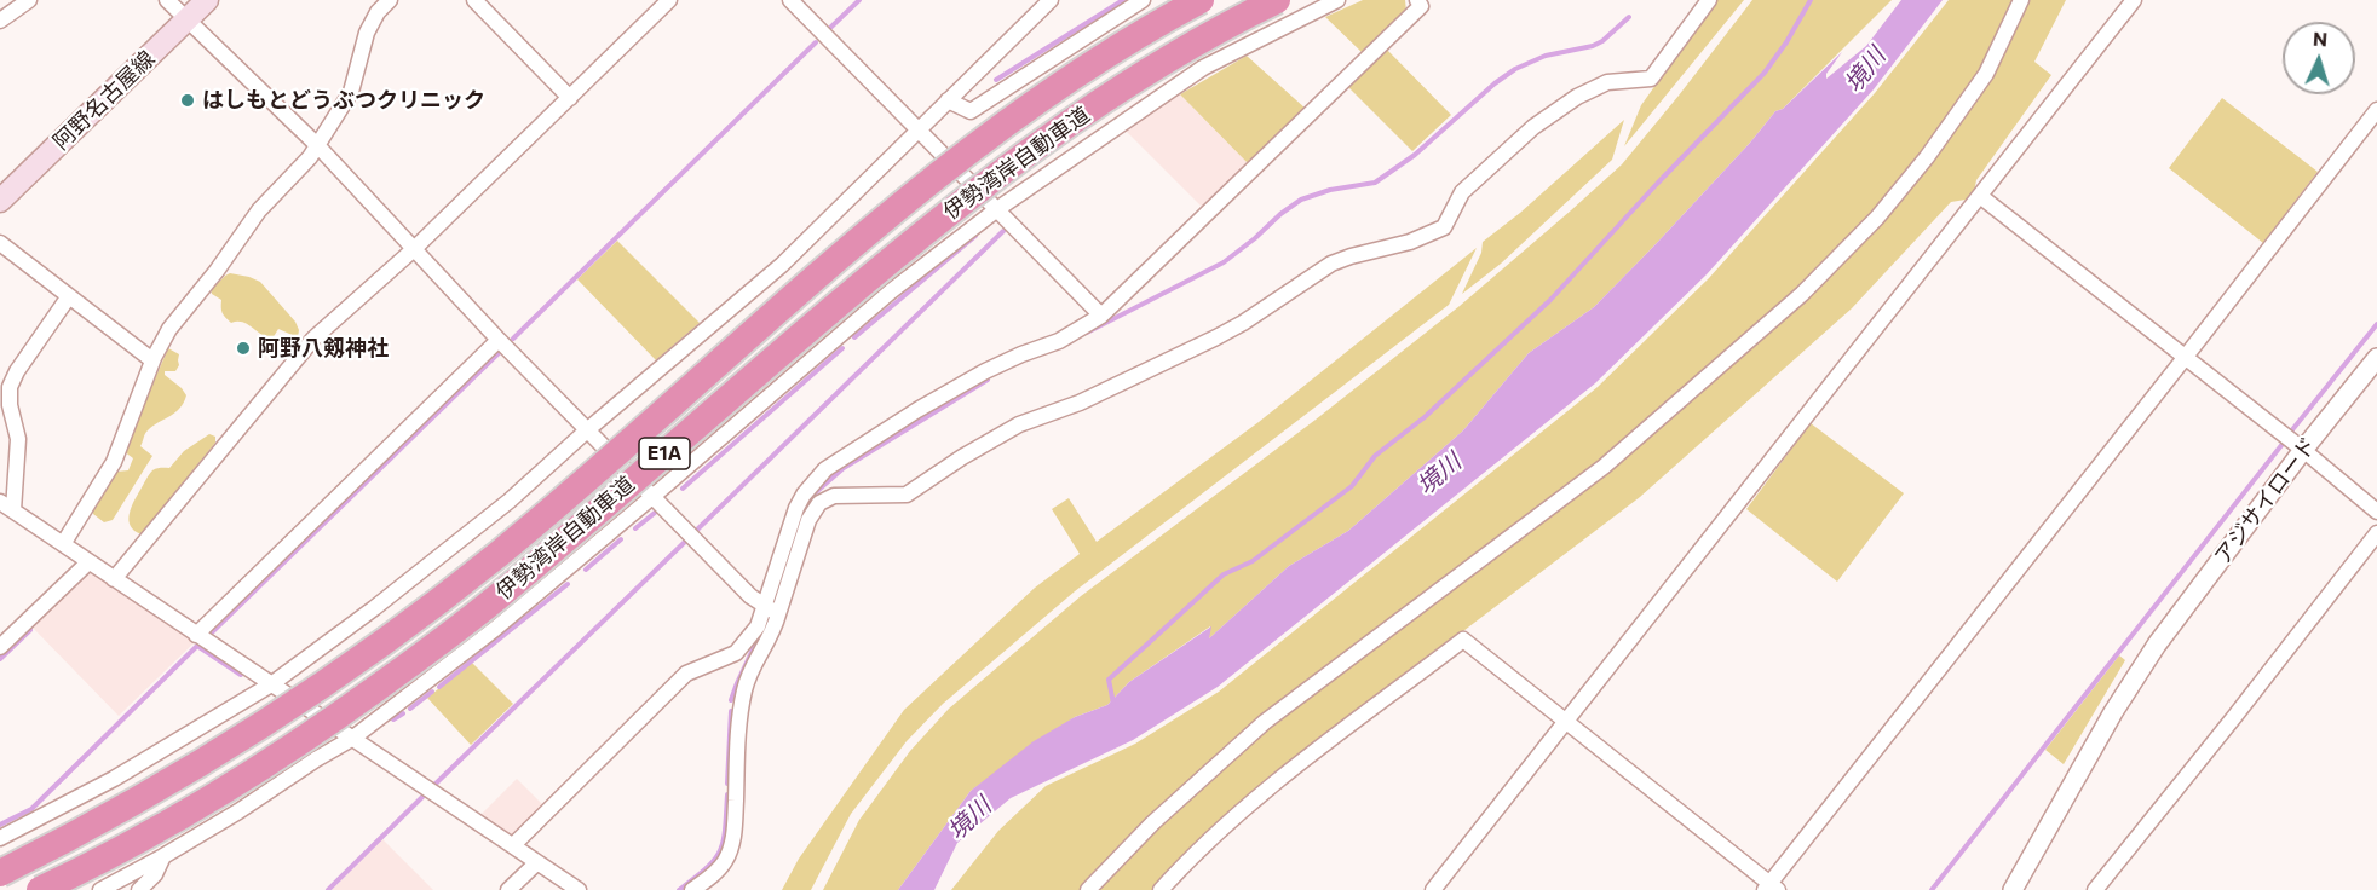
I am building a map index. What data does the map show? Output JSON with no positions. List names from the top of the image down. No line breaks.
{"streets":{"highway":["伊勢湾岸自動車道","E1A"],"main road":["阿野名古屋線"],"street":["アジサイロード"]},"water":["境川"],"places":["はしもとどうぶつクリニック","阿野八剱神社"],"north":"top"}
